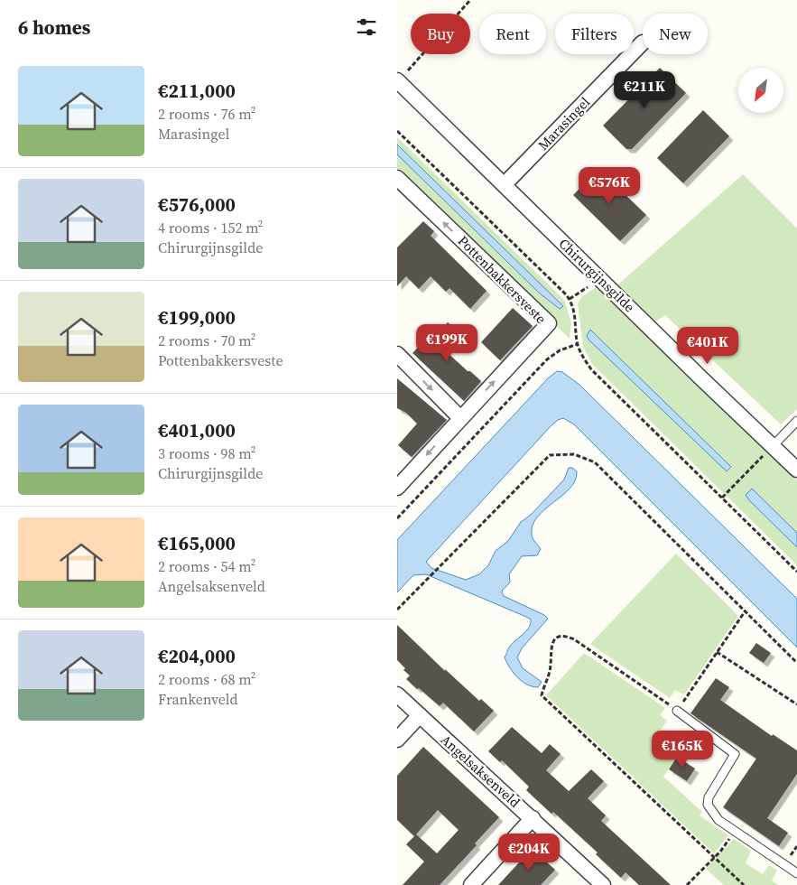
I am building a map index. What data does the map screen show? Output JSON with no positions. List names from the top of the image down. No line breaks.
{"streets":{"street":["Marasingel","Chirurgijnsgilde","Pottenbakkersveste","Angelsaksenveld"]},"crossings":[["Marasingel","Chirurgijnsgilde"]],"north":"bottom left","page":{"heading":"6 homes","chip":["Buy","Rent","Filters","New"],"list":[{"name":"€211,000","note":"2 rooms · 76 m² · Marasingel"},{"name":"€576,000","note":"4 rooms · 152 m² · Chirurgijnsgilde"},{"name":"€199,000","note":"2 rooms · 70 m² · Pottenbakkersveste"},{"name":"€401,000","note":"3 rooms · 98 m² · Chirurgijnsgilde"},{"name":"€165,000","note":"2 rooms · 54 m² · Angelsaksenveld"},{"name":"€204,000","note":"2 rooms · 68 m² · Frankenveld"}],"price":["€211K","€576K","€199K","€401K","€165K","€204K"]}}
